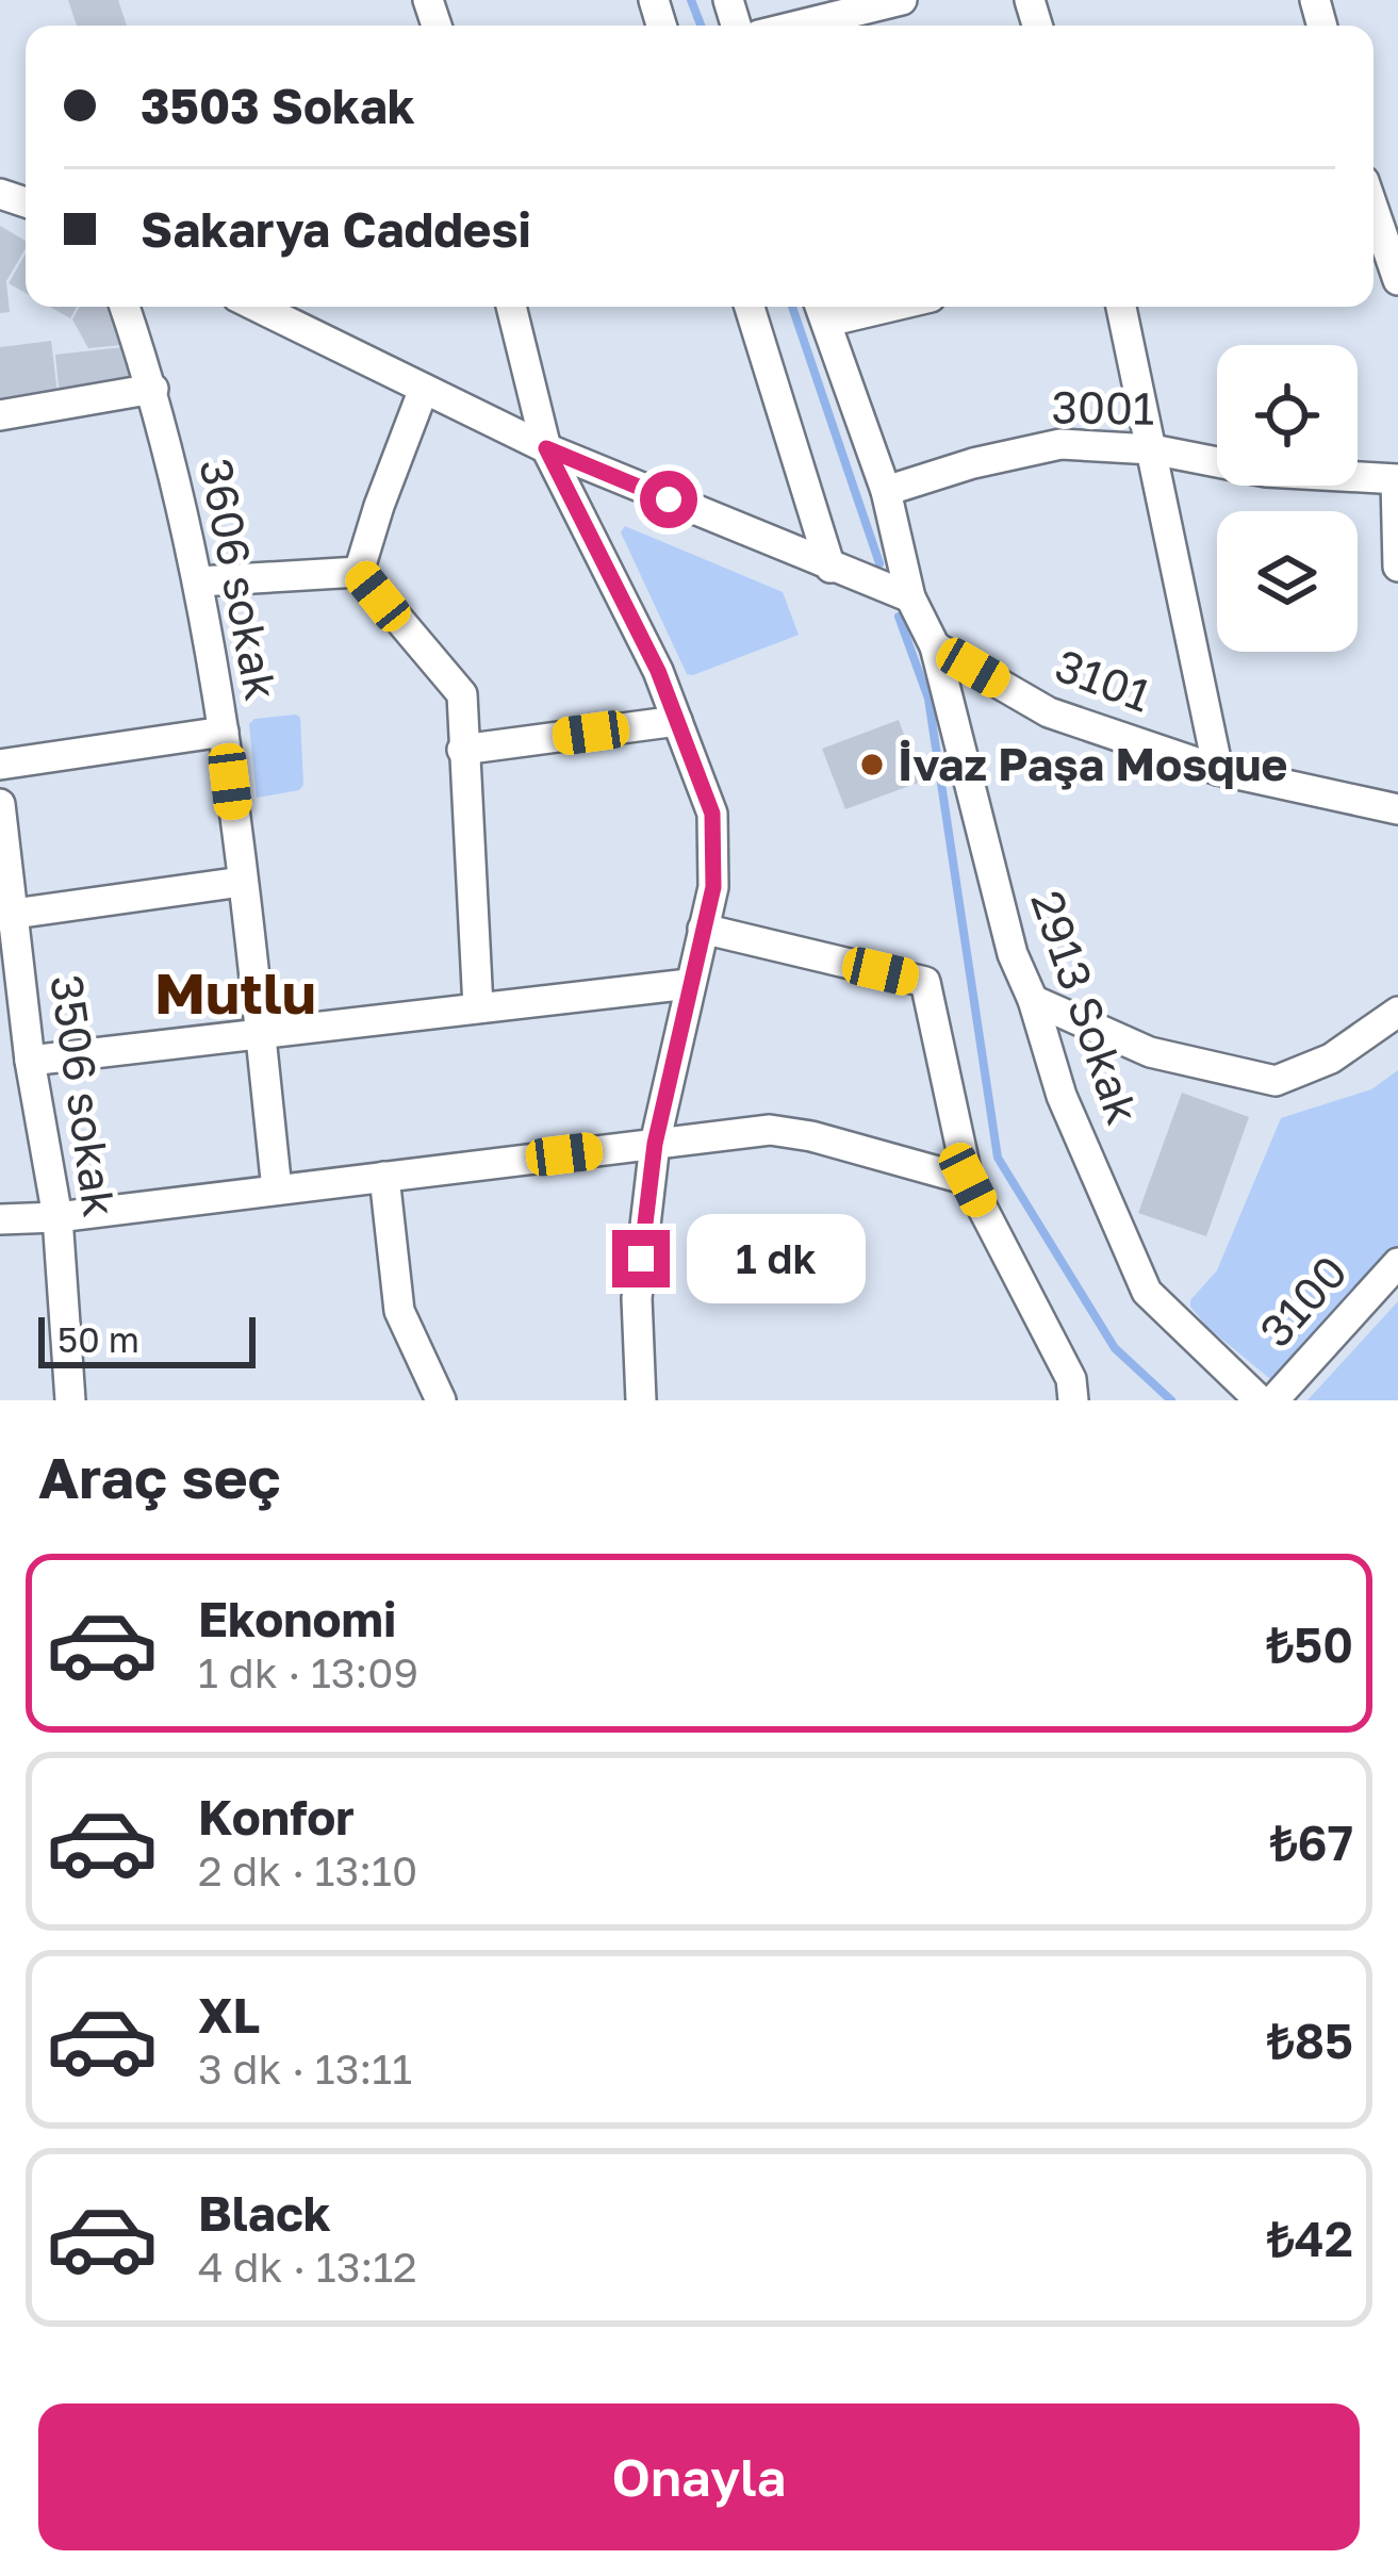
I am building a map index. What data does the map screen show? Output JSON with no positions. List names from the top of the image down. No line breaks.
{"streets":{"street":["3001","3606 sokak","3101","2913 Sokak","3506 sokak","3100"]},"crossings":[["3001","2913 Sokak"],["3101","2913 Sokak"]],"districts":["Mutlu"],"places":["İvaz Paşa Mosque"],"scale_bar":"50 m","page":{"banner":["3503 Sokak","Sakarya Caddesi"],"bubble":"1 dk","scale":"50 m","heading":"Araç seç","list":[{"name":"Ekonomi","note":"1 dk · 13:09","value":"₺50"},{"name":"Konfor","note":"2 dk · 13:10","value":"₺67"},{"name":"XL","note":"3 dk · 13:11","value":"₺85"},{"name":"Black","note":"4 dk · 13:12","value":"₺42"}],"buttons":"Onayla"}}
